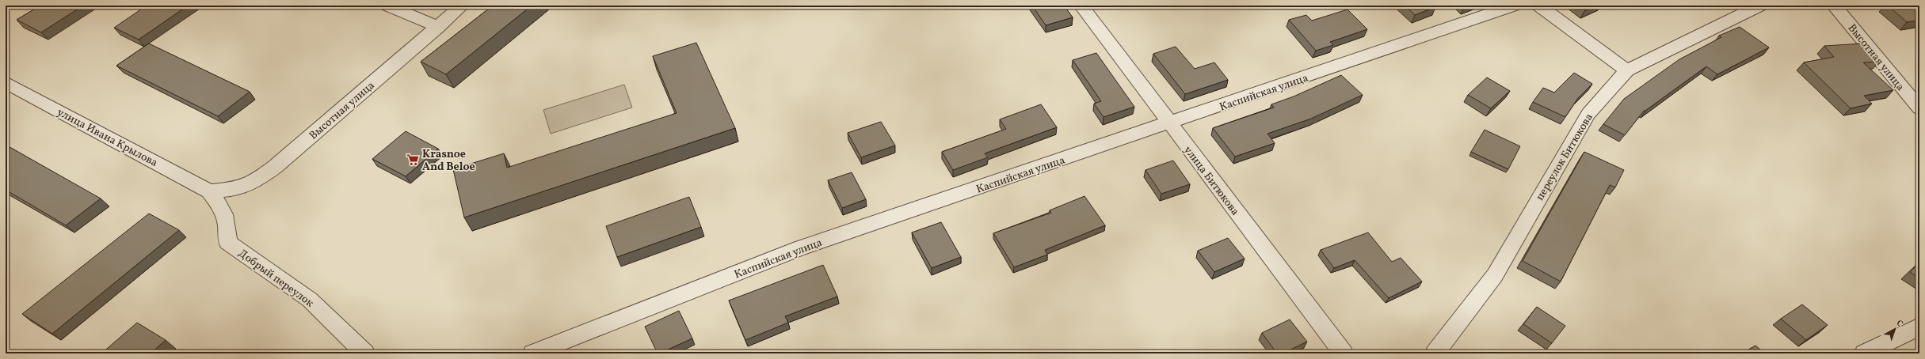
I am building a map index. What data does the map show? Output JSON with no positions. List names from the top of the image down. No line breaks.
{"streets":{"street":["Высотная улица","Каспийская улица","улица Ивана Крылова","переулок Битюкова","улица Битюкова","Добрый переулок"]},"crossings":[["Высотная улица","улица Ивана Крылова"],["Высотная улица","Добрый переулок"],["Каспийская улица","улица Битюкова"],["улица Ивана Крылова","Добрый переулок"]],"places":{"supermarket":["Krasnoe And Beloe"]},"north":"top right"}
